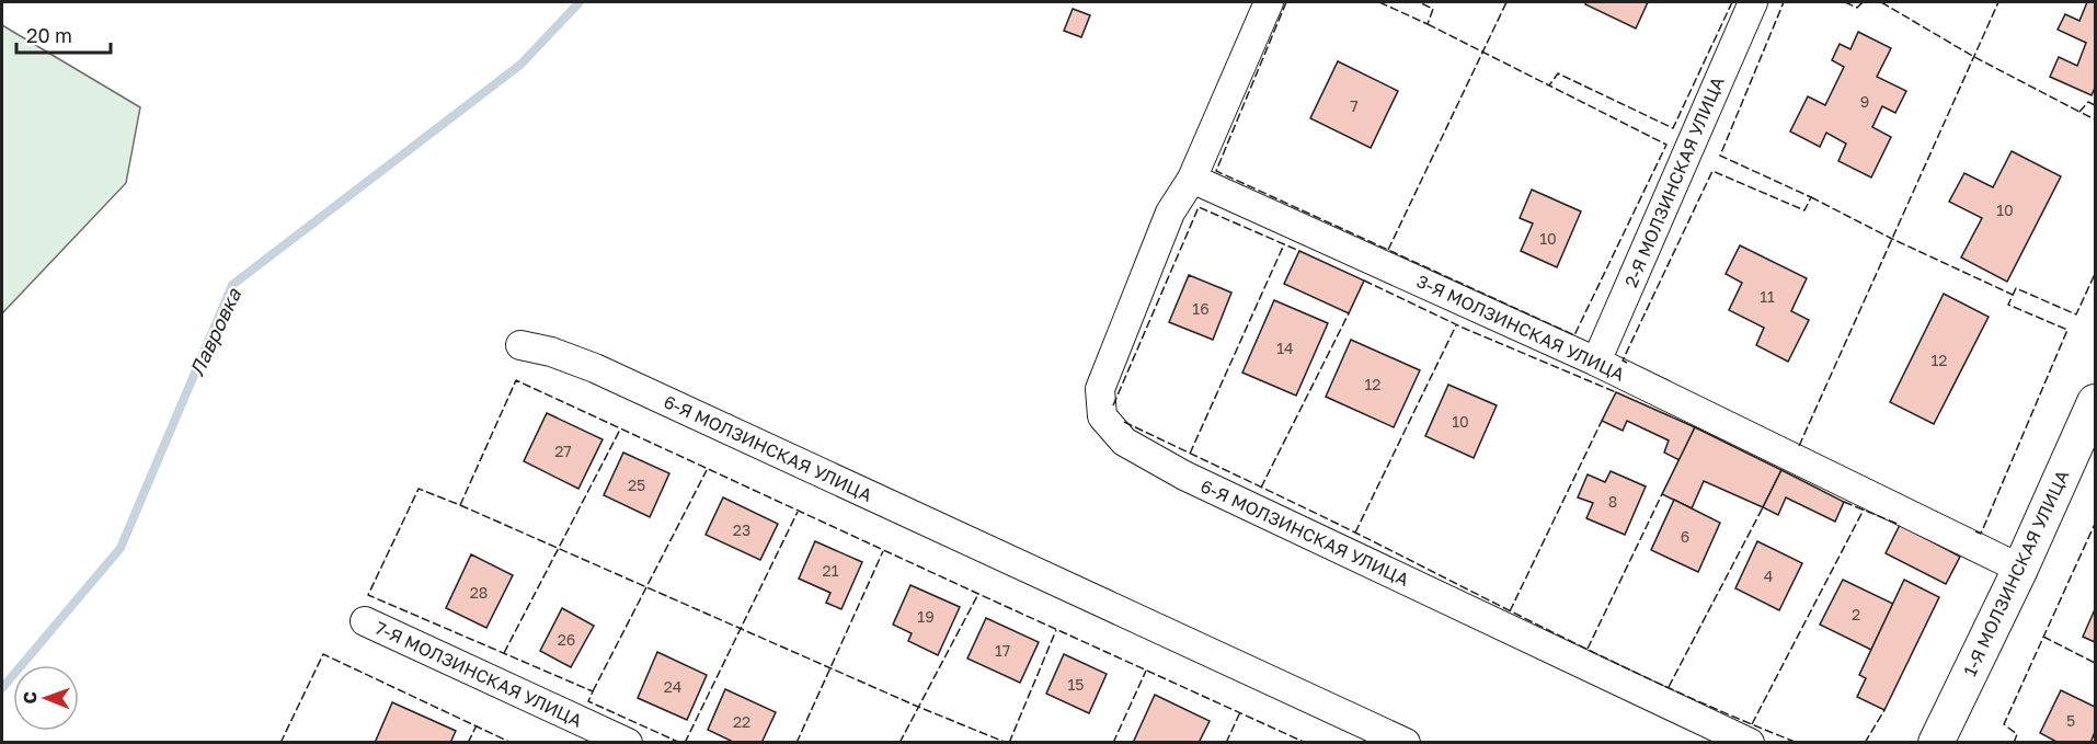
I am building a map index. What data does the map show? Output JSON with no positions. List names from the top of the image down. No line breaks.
{"streets":{"street":["2-Я МОЛЗИНСКАЯ УЛИЦА","3-Я МОЛЗИНСКАЯ УЛИЦА","6-Я МОЛЗИНСКАЯ УЛИЦА","1-Я МОЛЗИНСКАЯ УЛИЦА","7-Я МОЛЗИНСКАЯ УЛИЦА"]},"crossings":[["2-Я МОЛЗИНСКАЯ УЛИЦА","3-Я МОЛЗИНСКАЯ УЛИЦА"],["3-Я МОЛЗИНСКАЯ УЛИЦА","6-Я МОЛЗИНСКАЯ УЛИЦА"],["3-Я МОЛЗИНСКАЯ УЛИЦА","1-Я МОЛЗИНСКАЯ УЛИЦА"]],"water":["Лавровка"],"house_numbers":["9","7","10","10","11","16","14","12","12","10","27","25","8","23","6","21","4","28","2","19","26","17","15","24","5","22"],"scale_bar":"20 m","north":"left"}
